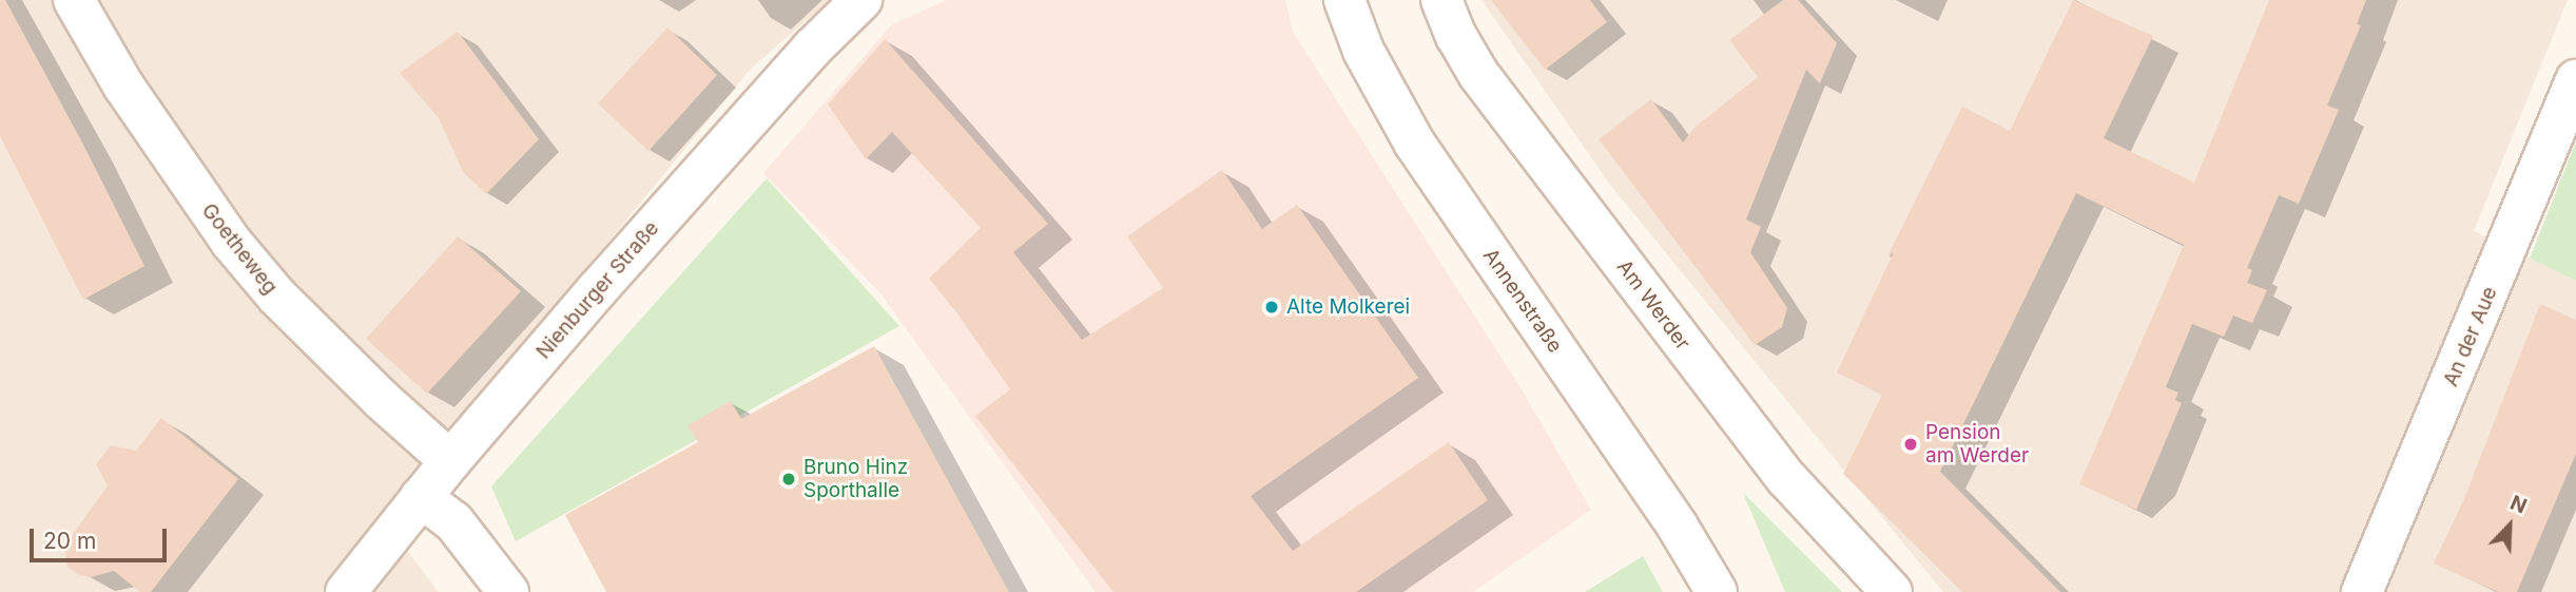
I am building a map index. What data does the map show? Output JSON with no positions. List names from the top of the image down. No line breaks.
{"streets":{"street":["Goetheweg","Nienburger Straße","Annenstraße","Am Werder","An der Aue"]},"crossings":[["Goetheweg","Nienburger Straße"]],"places":["Alte Molkerei","Pension am Werder","Bruno Hinz Sporthalle"],"scale_bar":"20 m","north":"top right"}
